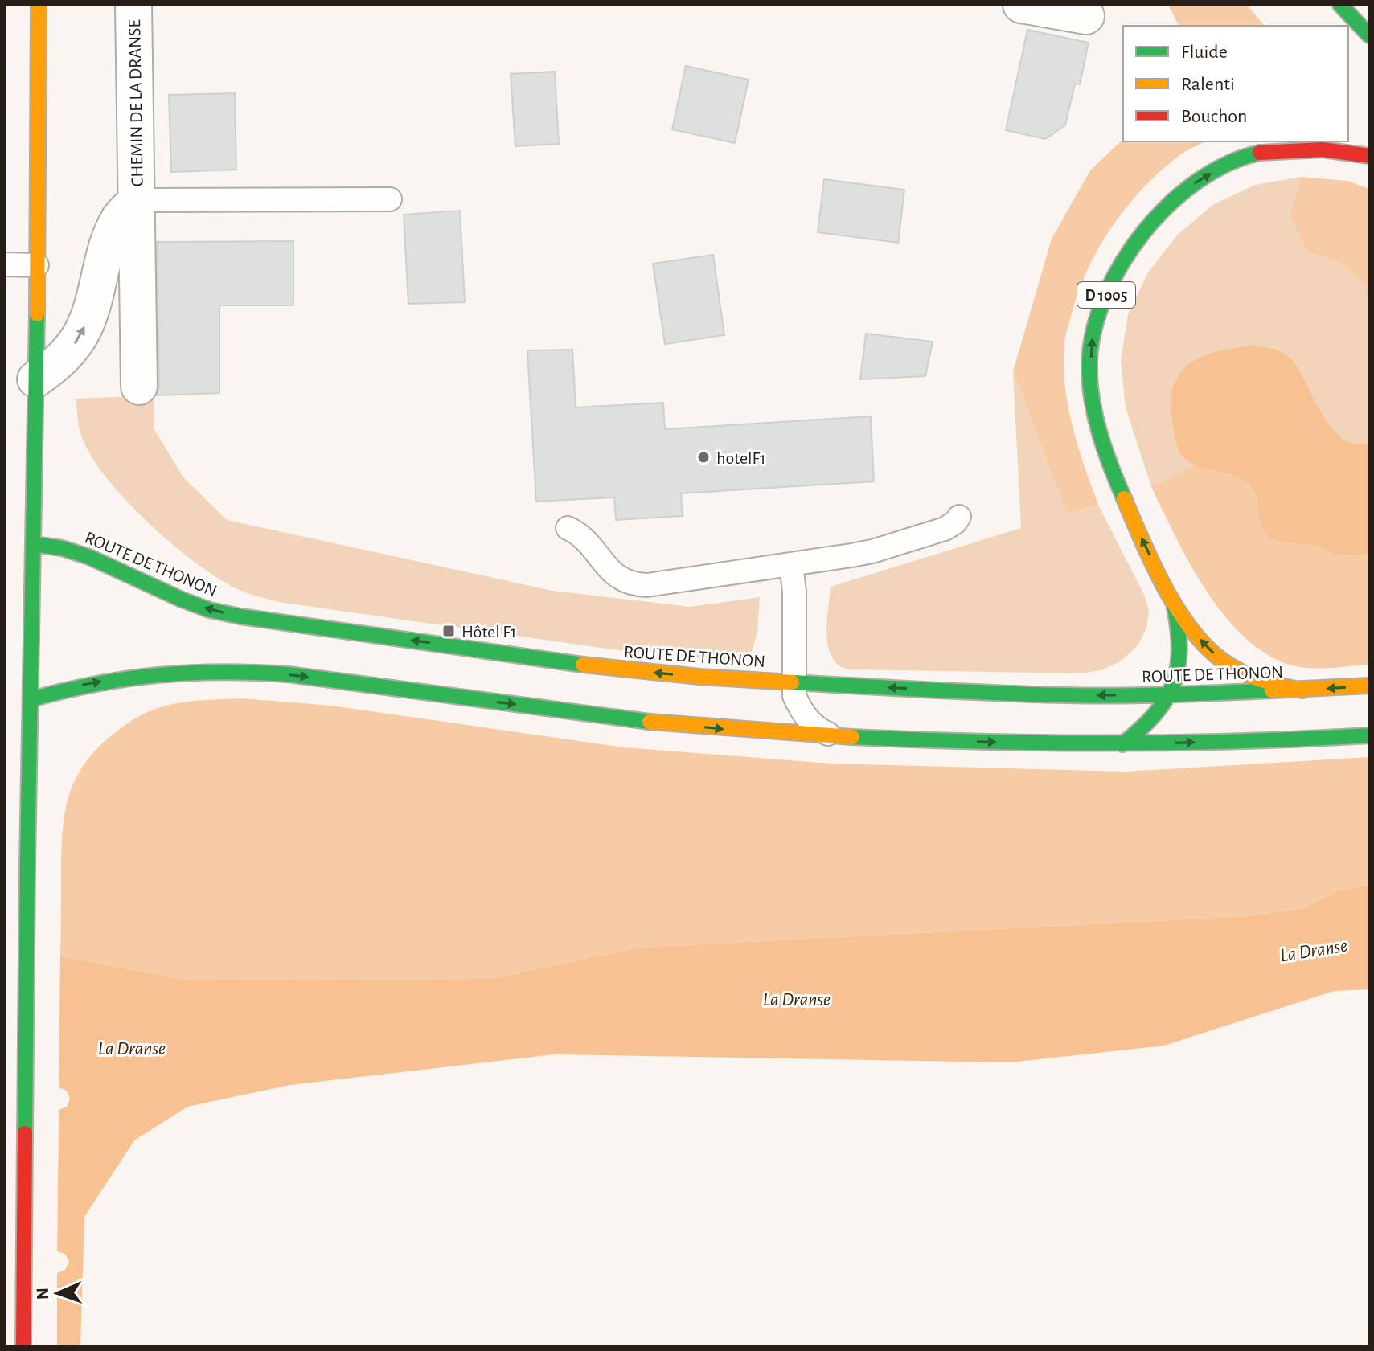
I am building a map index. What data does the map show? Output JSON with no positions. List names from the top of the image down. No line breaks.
{"streets":{"main road":["D 1005","ROUTE DE THONON"],"street":["CHEMIN DE LA DRANSE"]},"crossings":[["D 1005","ROUTE DE THONON"]],"water":["La Dranse"],"places":{"other":["hotelF1"],"transit":["Hôtel F1"]},"legend":["Fluide","Ralenti","Bouchon"],"north":"left"}
